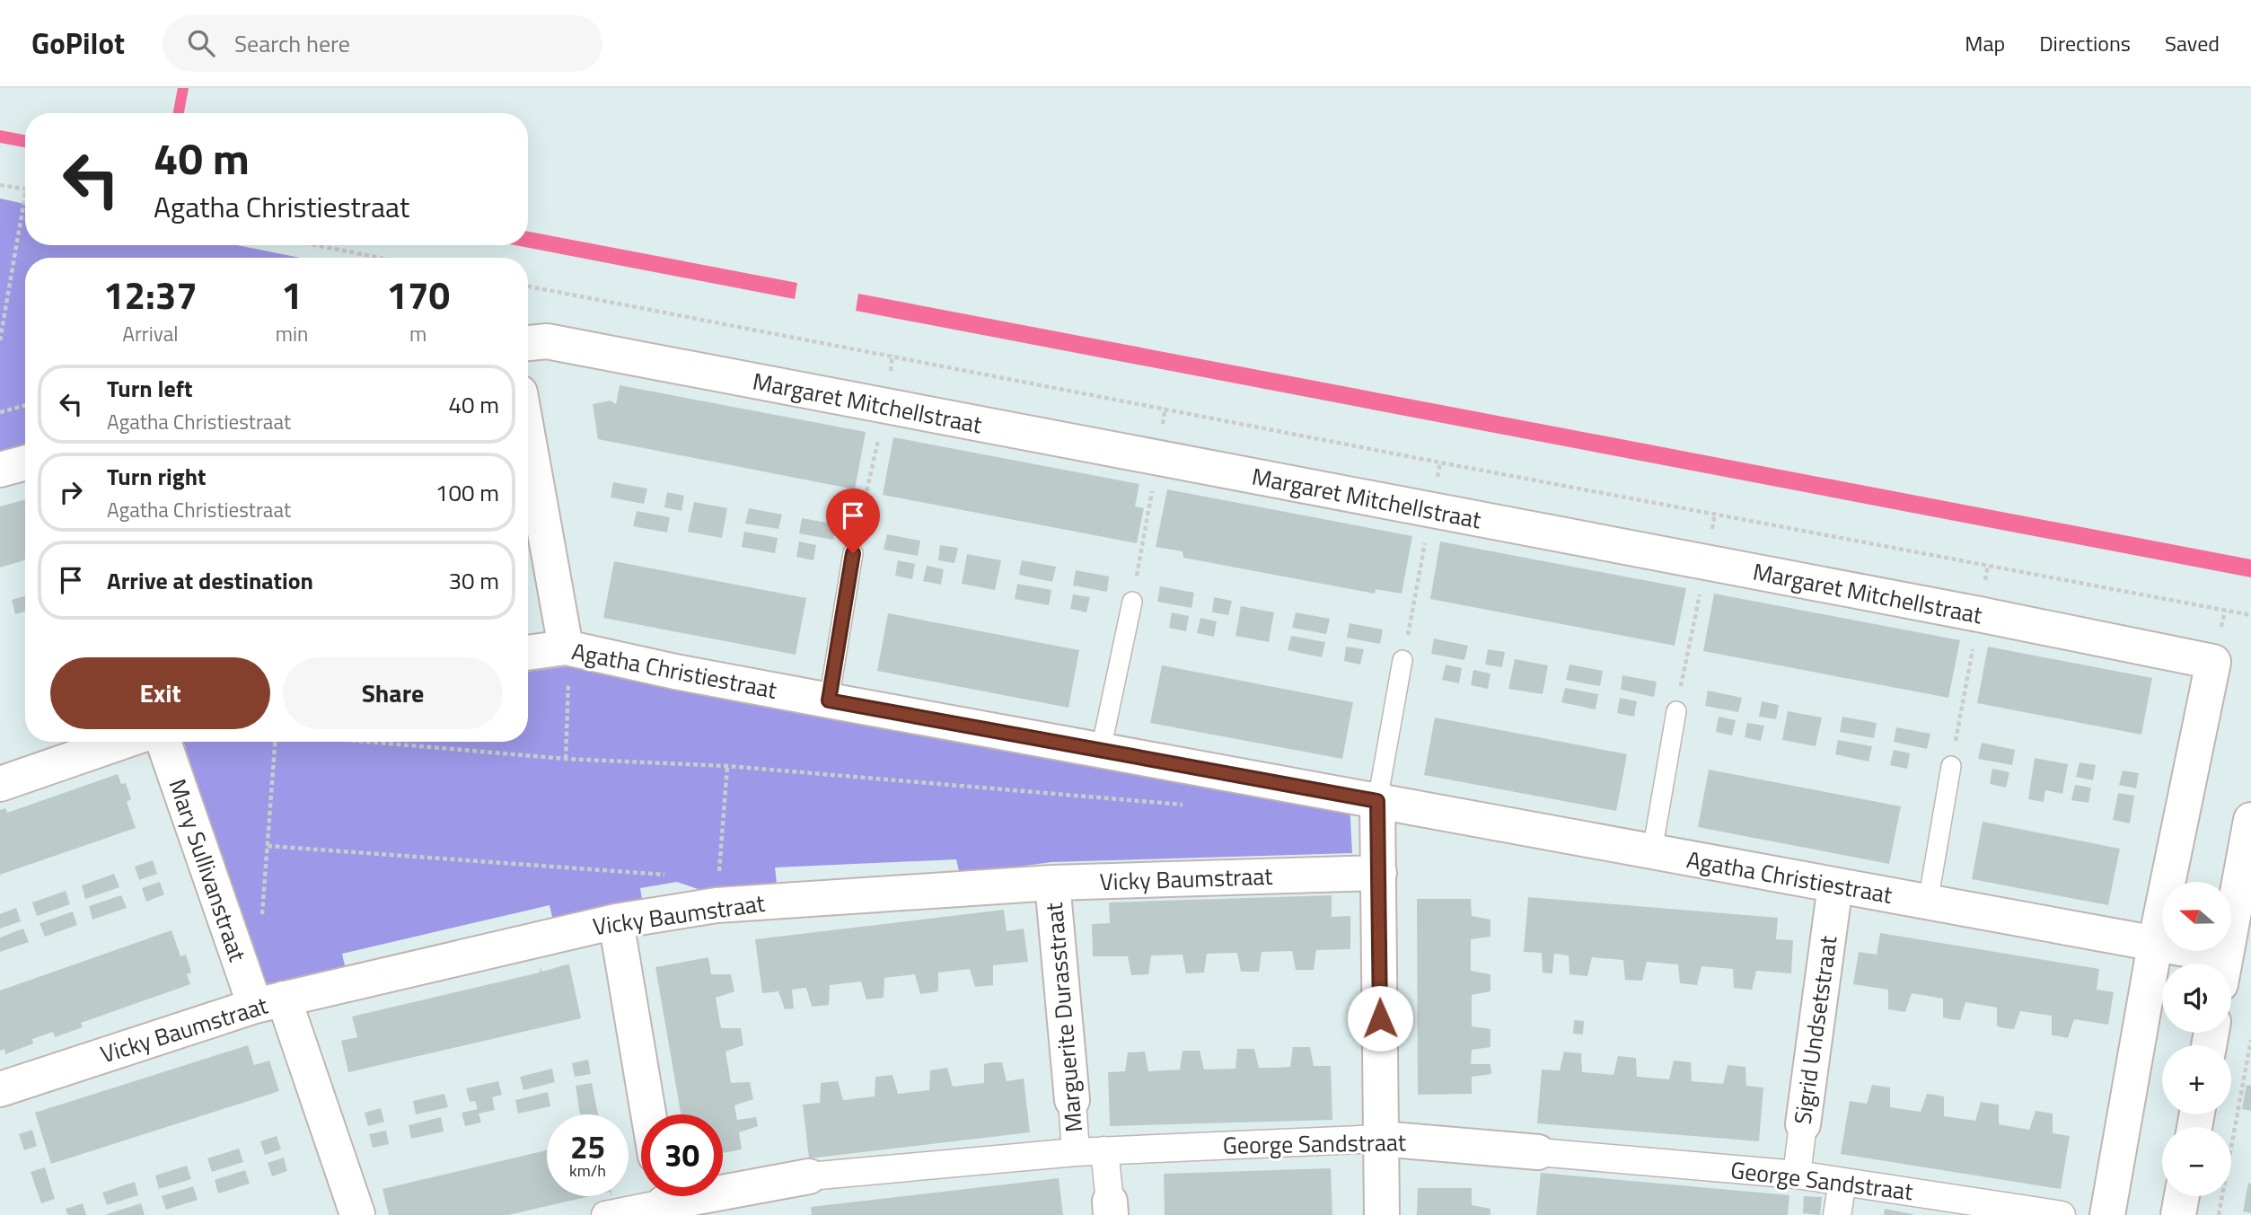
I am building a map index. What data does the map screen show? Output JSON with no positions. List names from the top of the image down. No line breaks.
{"streets":{"street":["Margaret Mitchellstraat","Agatha Christiestraat","Mary Sullivanstraat","Vicky Baumstraat","Marguerite Durasstraat","Sigrid Undsetstraat","George Sandstraat"]},"crossings":[["Margaret Mitchellstraat","Agatha Christiestraat"],["Agatha Christiestraat","Sigrid Undsetstraat"],["Mary Sullivanstraat","Vicky Baumstraat"],["Vicky Baumstraat","Marguerite Durasstraat"],["Marguerite Durasstraat","George Sandstraat"],["Sigrid Undsetstraat","George Sandstraat"]],"north":"left","page":{"header":"GoPilot","search":"Search here","nav":["Map","Directions","Saved"],"turn":["40 m","Agatha Christiestraat"],"eta":["12:37","Arrival","1","min","170","m"],"list":[{"name":"Turn left","note":"Agatha Christiestraat","value":"40 m"},{"name":"Turn right","note":"Agatha Christiestraat","value":"100 m"},{"name":"Arrive at destination","value":"30 m"}],"buttons":["Exit","Share"],"map_buttons":["+","−"],"speed":"25 km/h","limit":"30"}}
